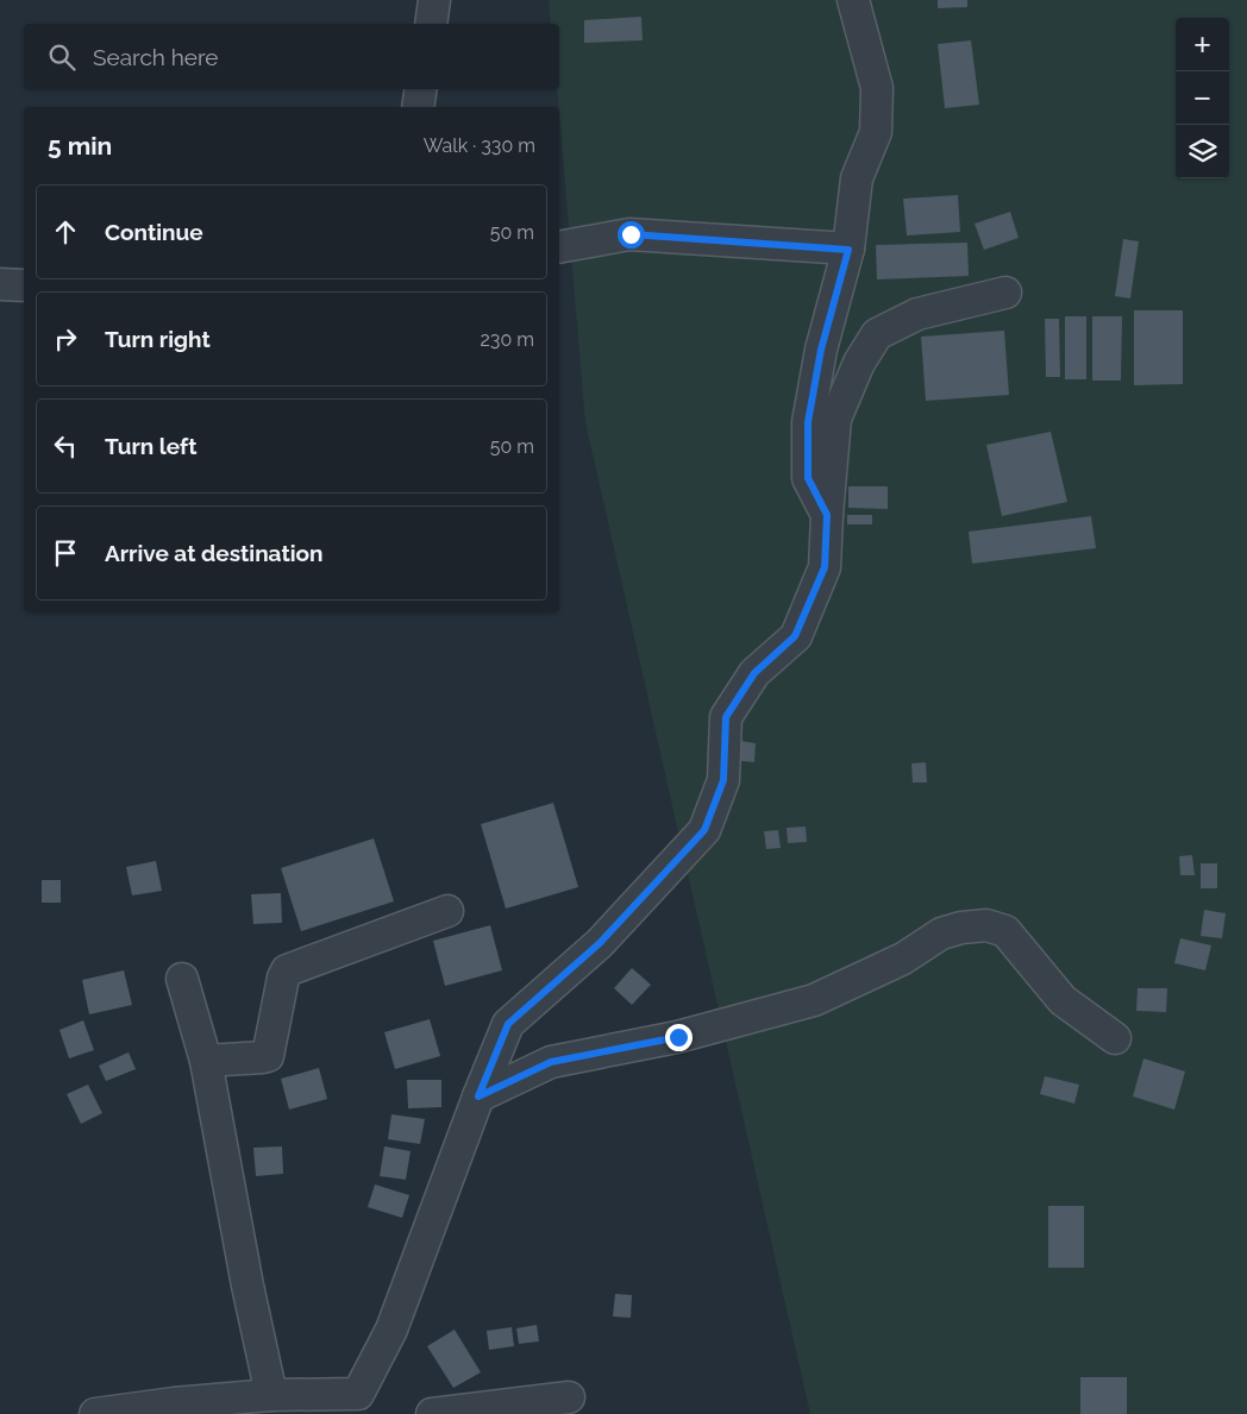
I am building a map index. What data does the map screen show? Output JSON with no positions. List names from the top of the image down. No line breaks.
{"page":{"map_buttons":["+","−"],"search":"Search here","heading":["5 min","Walk · 330 m"],"list":[["Continue","50 m"],["Turn right","230 m"],["Turn left","50 m"],"Arrive at destination"]}}
